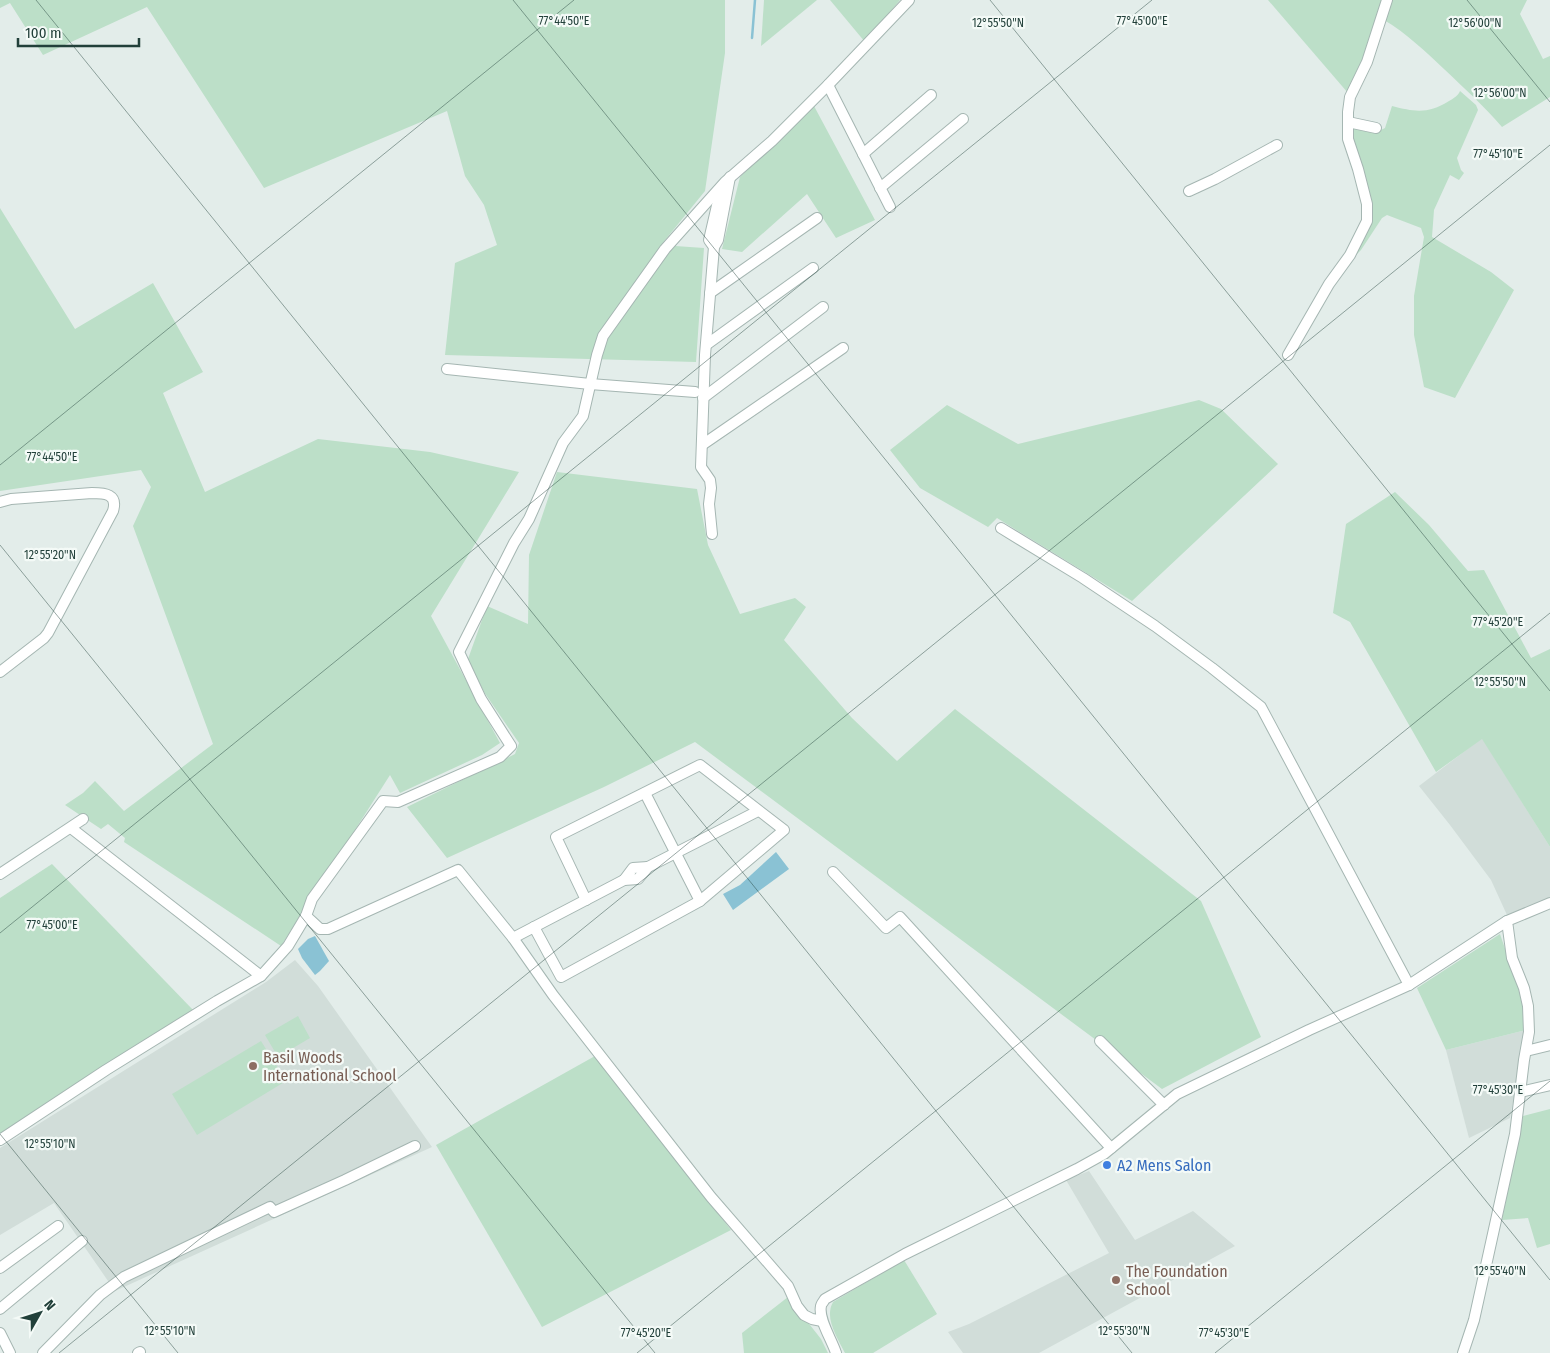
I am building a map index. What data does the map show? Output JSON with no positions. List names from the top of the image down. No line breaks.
{"places":["Basil Woods International School","A2 Mens Salon","The Foundation School"],"scale_bar":"100 m","north":"top right","coordinates":["77°44'50\"E","77°45'00\"E","12°55'50\"N","12°56'00\"N","77°45'10\"E","12°55'20\"N","77°45'20\"E","77°45'30\"E","12°55'10\"N","12°55'40\"N","12°55'30\"N"]}
